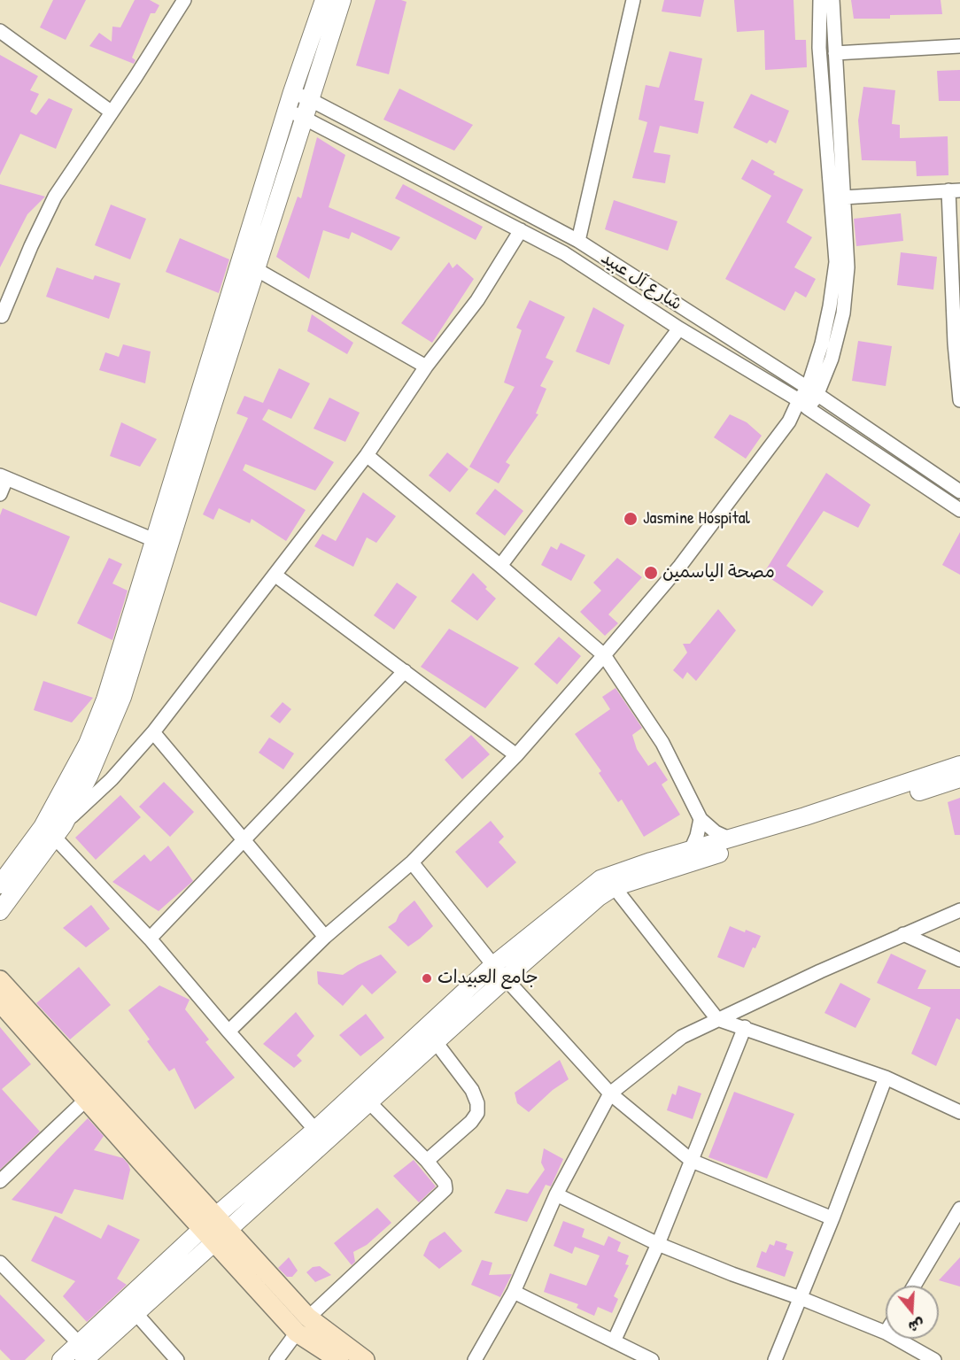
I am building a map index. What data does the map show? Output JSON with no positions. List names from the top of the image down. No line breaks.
{"streets":{"street":["شارع آل عبيد"]},"places":["Jasmine Hospital","مصحة الياسمين","جامع العبيدات"],"north":"bottom"}
